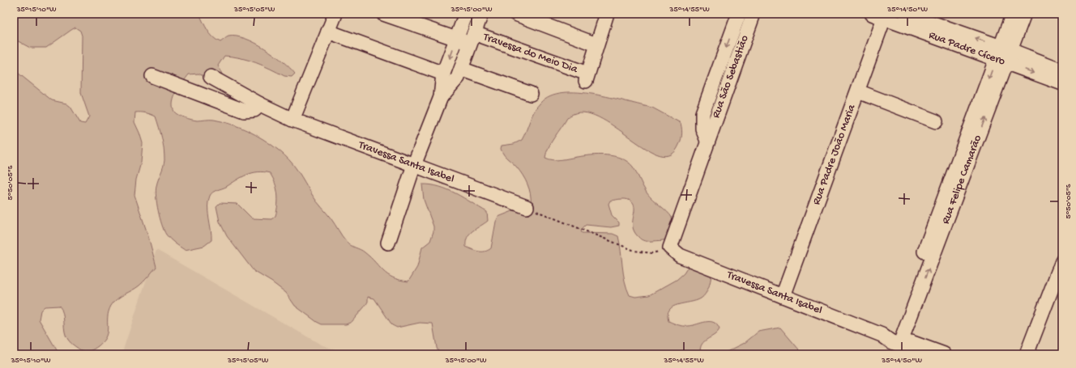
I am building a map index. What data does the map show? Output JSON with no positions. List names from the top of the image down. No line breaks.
{"streets":{"street":["Rua Padre Cícero","Travessa do Meio Dia","Rua São Sebastião","Rua Padre João Maria","Travessa Santa Isabel","Rua Felipe Camarão"]},"crossings":[["Rua Padre Cícero","Rua Padre João Maria"],["Rua Padre Cícero","Rua Felipe Camarão"],["Rua São Sebastião","Travessa Santa Isabel"],["Rua Padre João Maria","Travessa Santa Isabel"],["Travessa Santa Isabel","Rua Felipe Camarão"]],"coordinates":["35°15'10\"W","35°15'05\"W","35°15'00\"W","35°14'55\"W","35°14'50\"W","5°50'05\"S"]}
